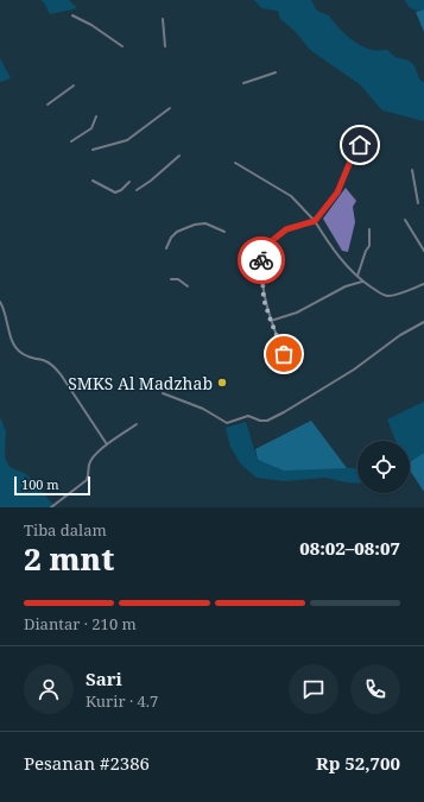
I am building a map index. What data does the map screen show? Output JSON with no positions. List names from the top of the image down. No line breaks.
{"places":["SMKS Al Madzhab"],"scale_bar":"100 m","page":{"scale":"100 m","heading":["2 mnt","Tiba dalam","08:02–08:07"],"panel":["Sari","Kurir · 4.7","Pesanan #2386","Rp 52,700"],"bar":"Diantar · 210 m"}}
